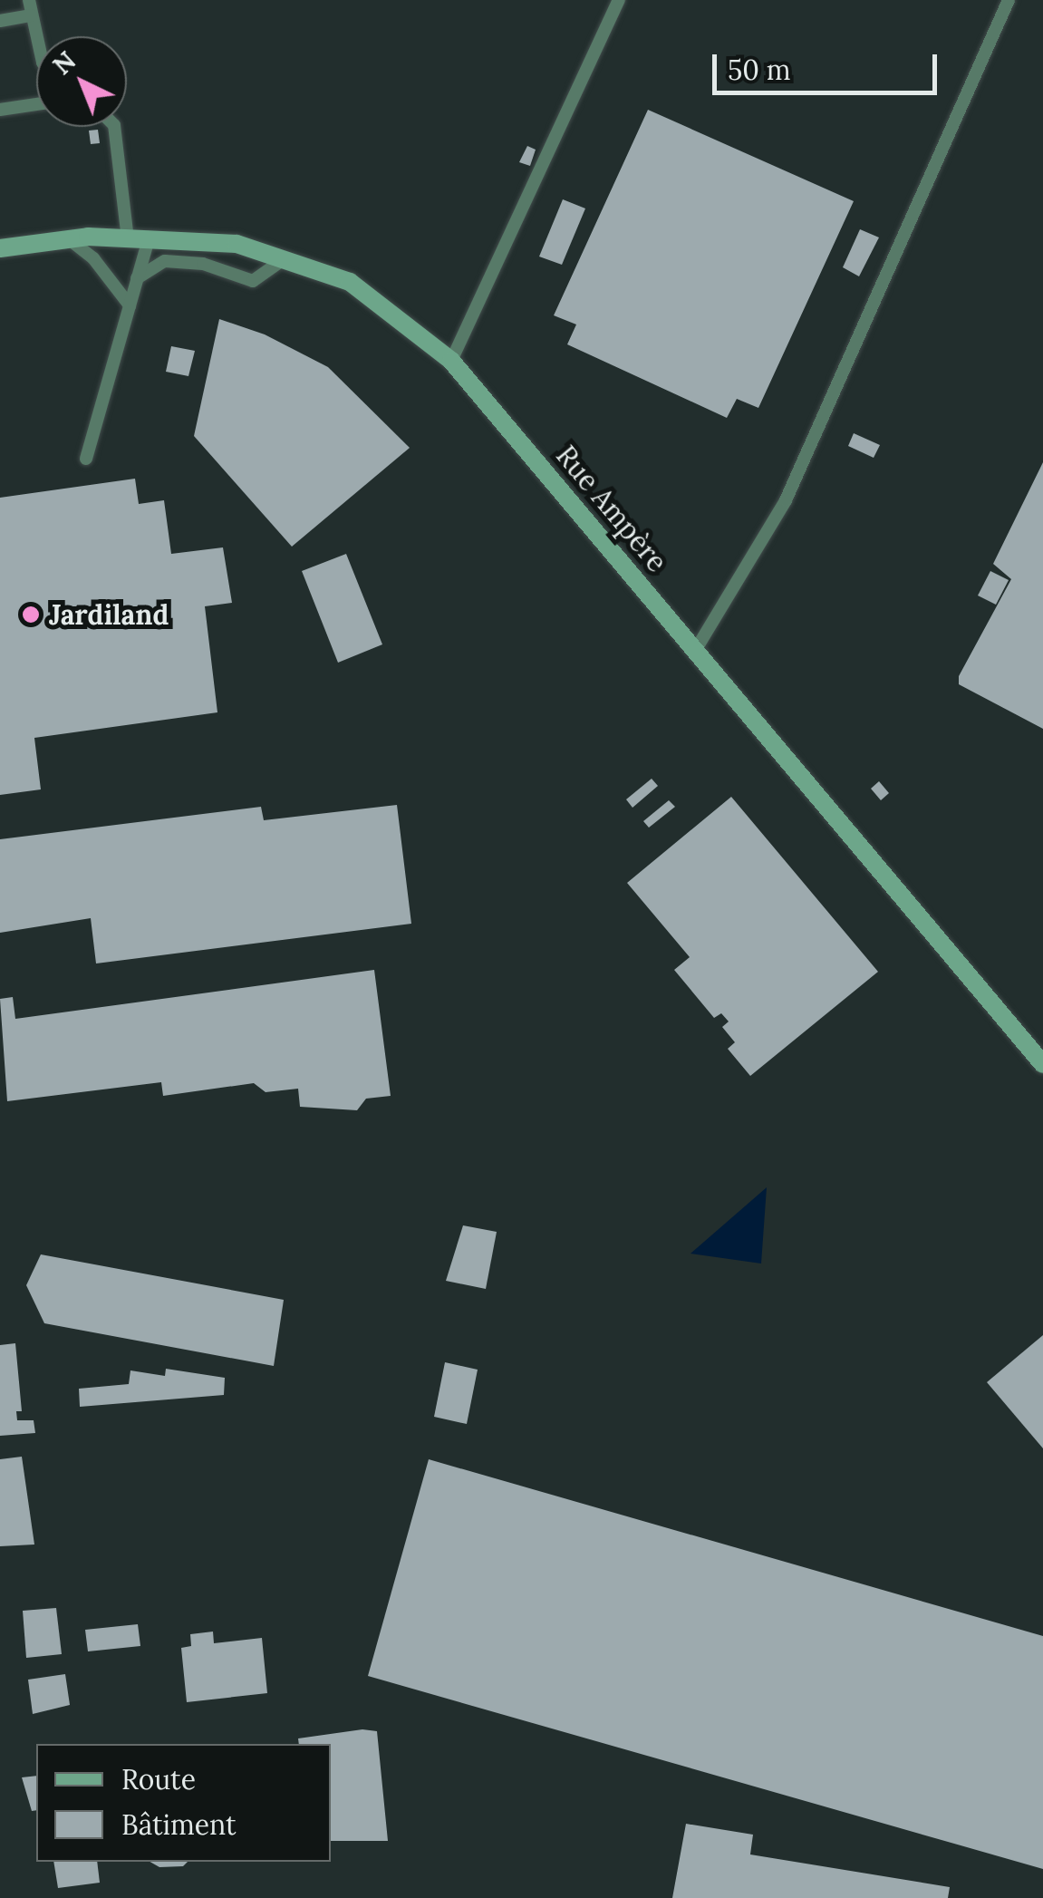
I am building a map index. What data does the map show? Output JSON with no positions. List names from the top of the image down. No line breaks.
{"streets":{"street":["Rue Ampère"]},"places":["Jardiland"],"legend":["Route","Bâtiment"],"scale_bar":"50 m","north":"top left"}
